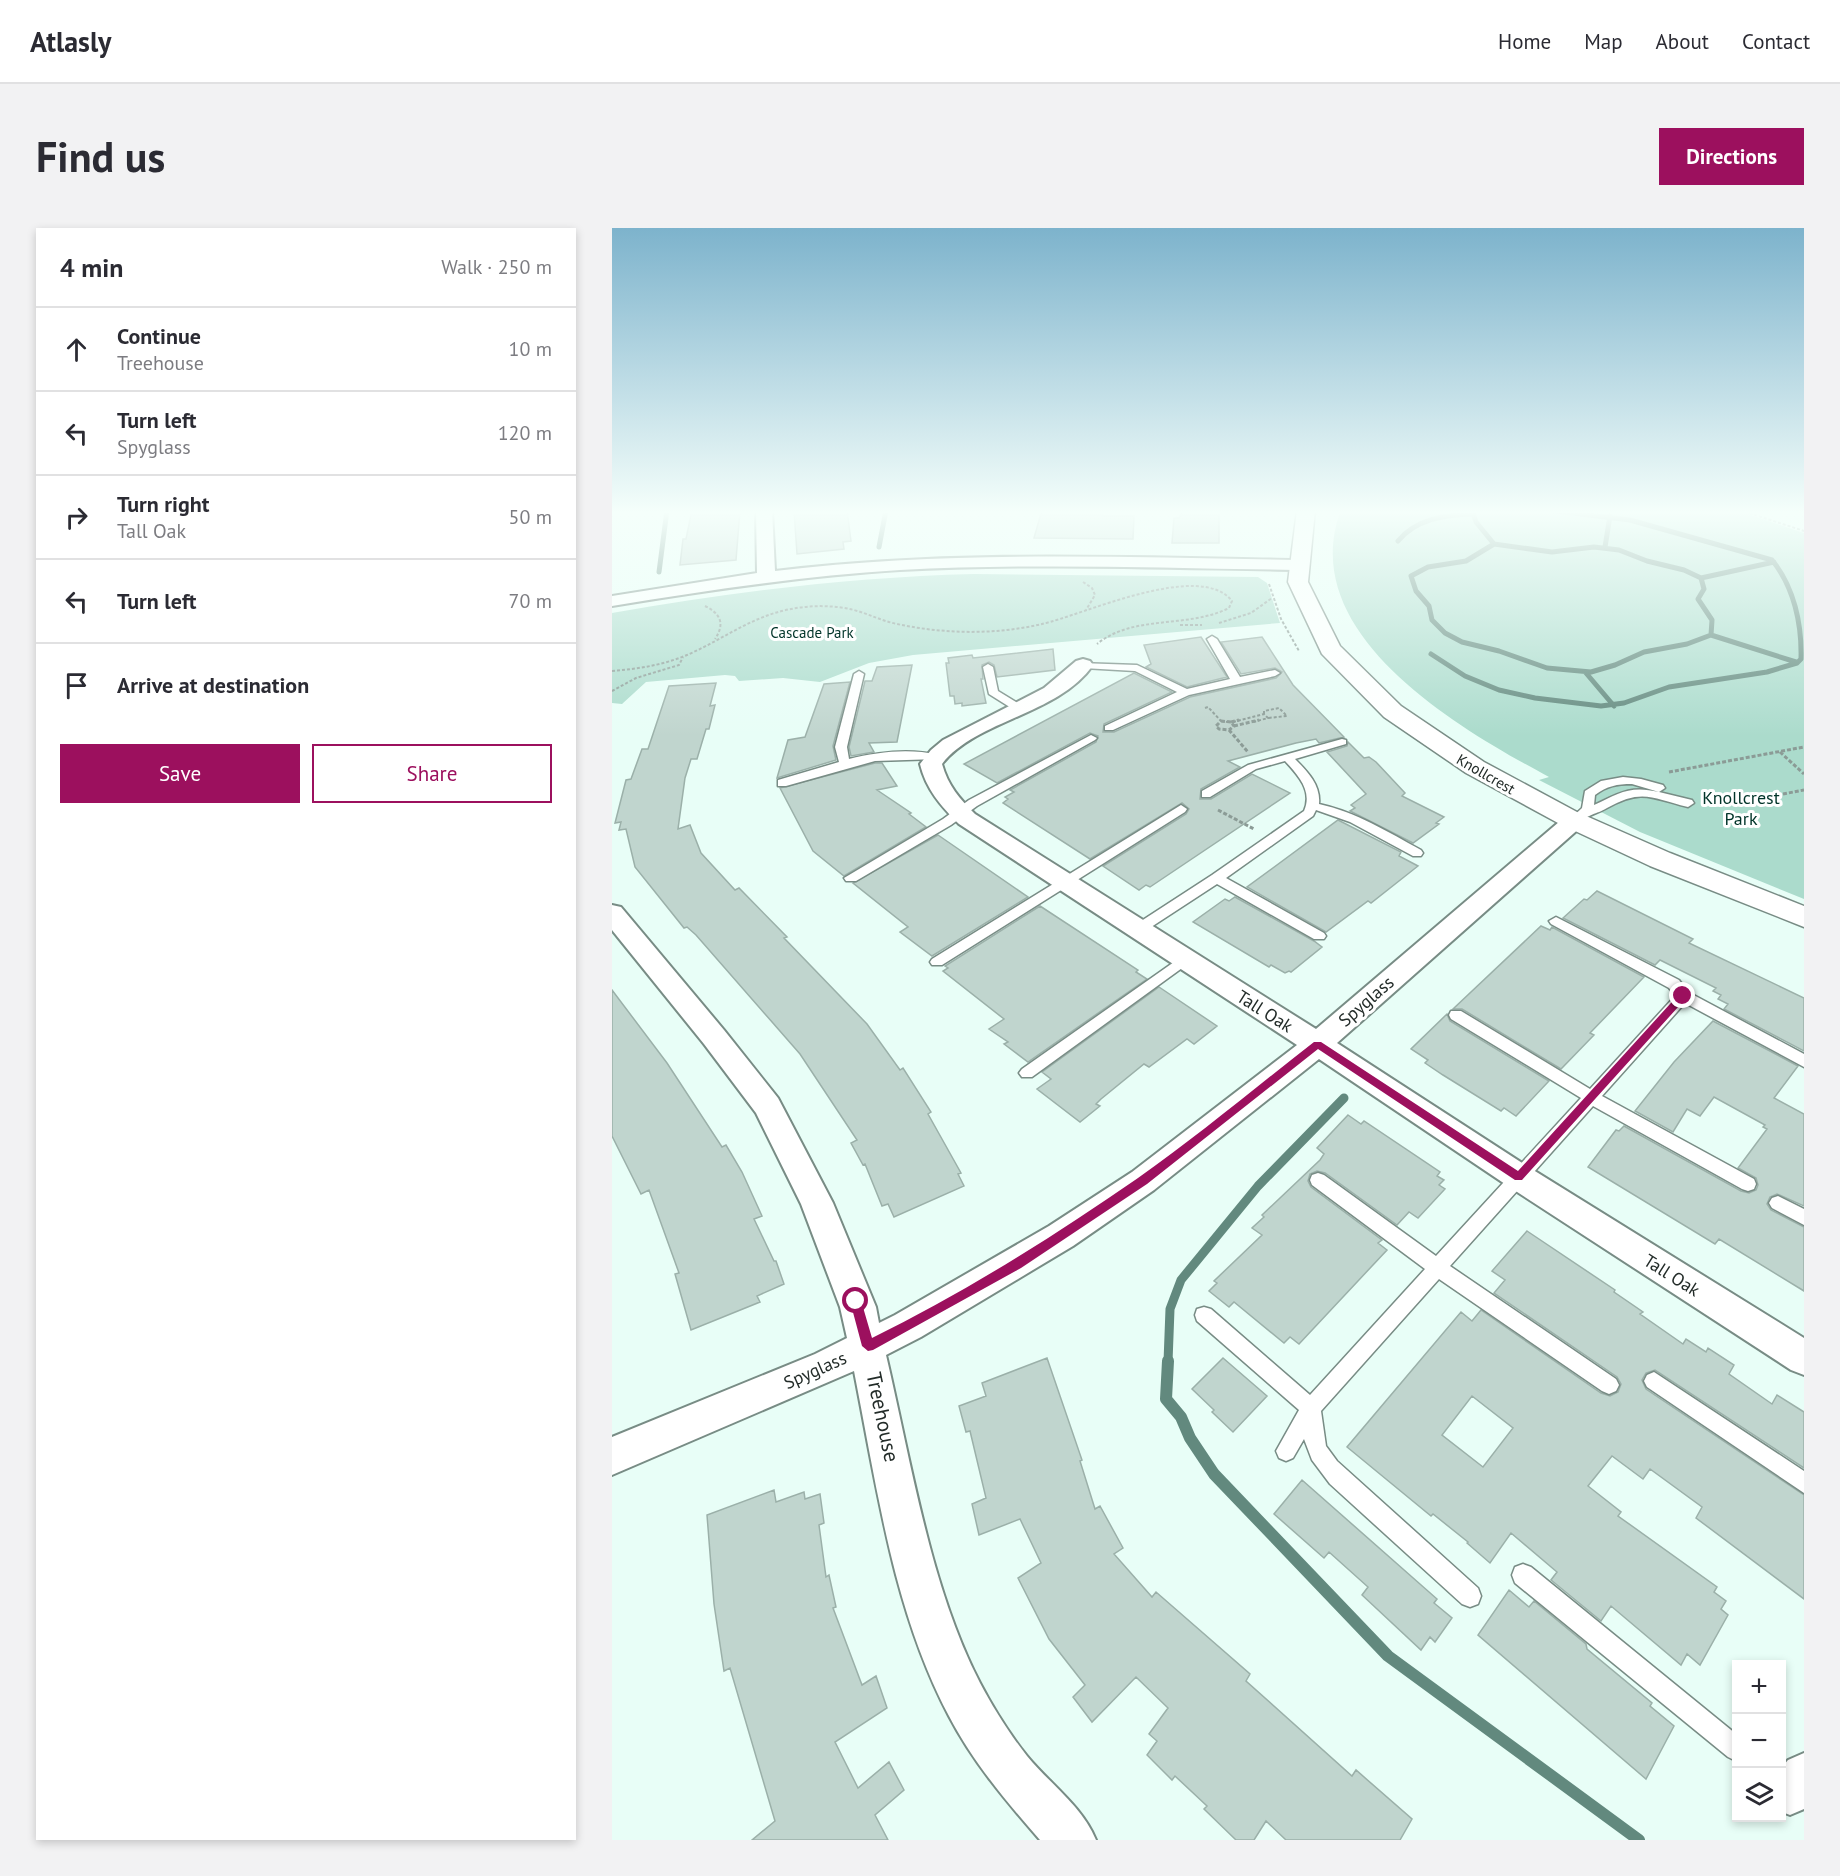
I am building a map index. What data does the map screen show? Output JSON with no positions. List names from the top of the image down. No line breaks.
{"streets":{"street":["Knollcrest","Spyglass","Tall Oak","Treehouse"]},"crossings":[["Knollcrest","Spyglass"],["Spyglass","Tall Oak"],["Spyglass","Treehouse"]],"parks":["Cascade Park","Knollcrest Park"],"page":{"header":"Atlasly","nav":["Home","Map","About","Contact"],"buttons":["Directions",["Save","Share"]],"title":"Find us","heading":["4 min","Walk · 250 m"],"list":[["Continue","Treehouse","10 m"],["Turn left","Spyglass","120 m"],["Turn right","Tall Oak","50 m"],["Turn left","70 m"],"Arrive at destination"],"map_buttons":["+","−"]}}
